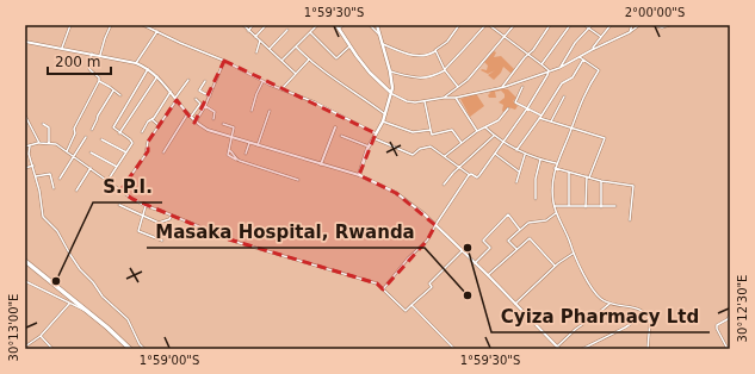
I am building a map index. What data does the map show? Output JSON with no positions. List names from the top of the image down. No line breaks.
{"places":["Cyiza Pharmacy Ltd","S.P.I.","Masaka Hospital, Rwanda"],"scale_bar":"200 m","coordinates":["1°59'30\"S","2°00'00\"S","30°12'30\"E","30°13'00\"E","1°59'00\"S"]}
